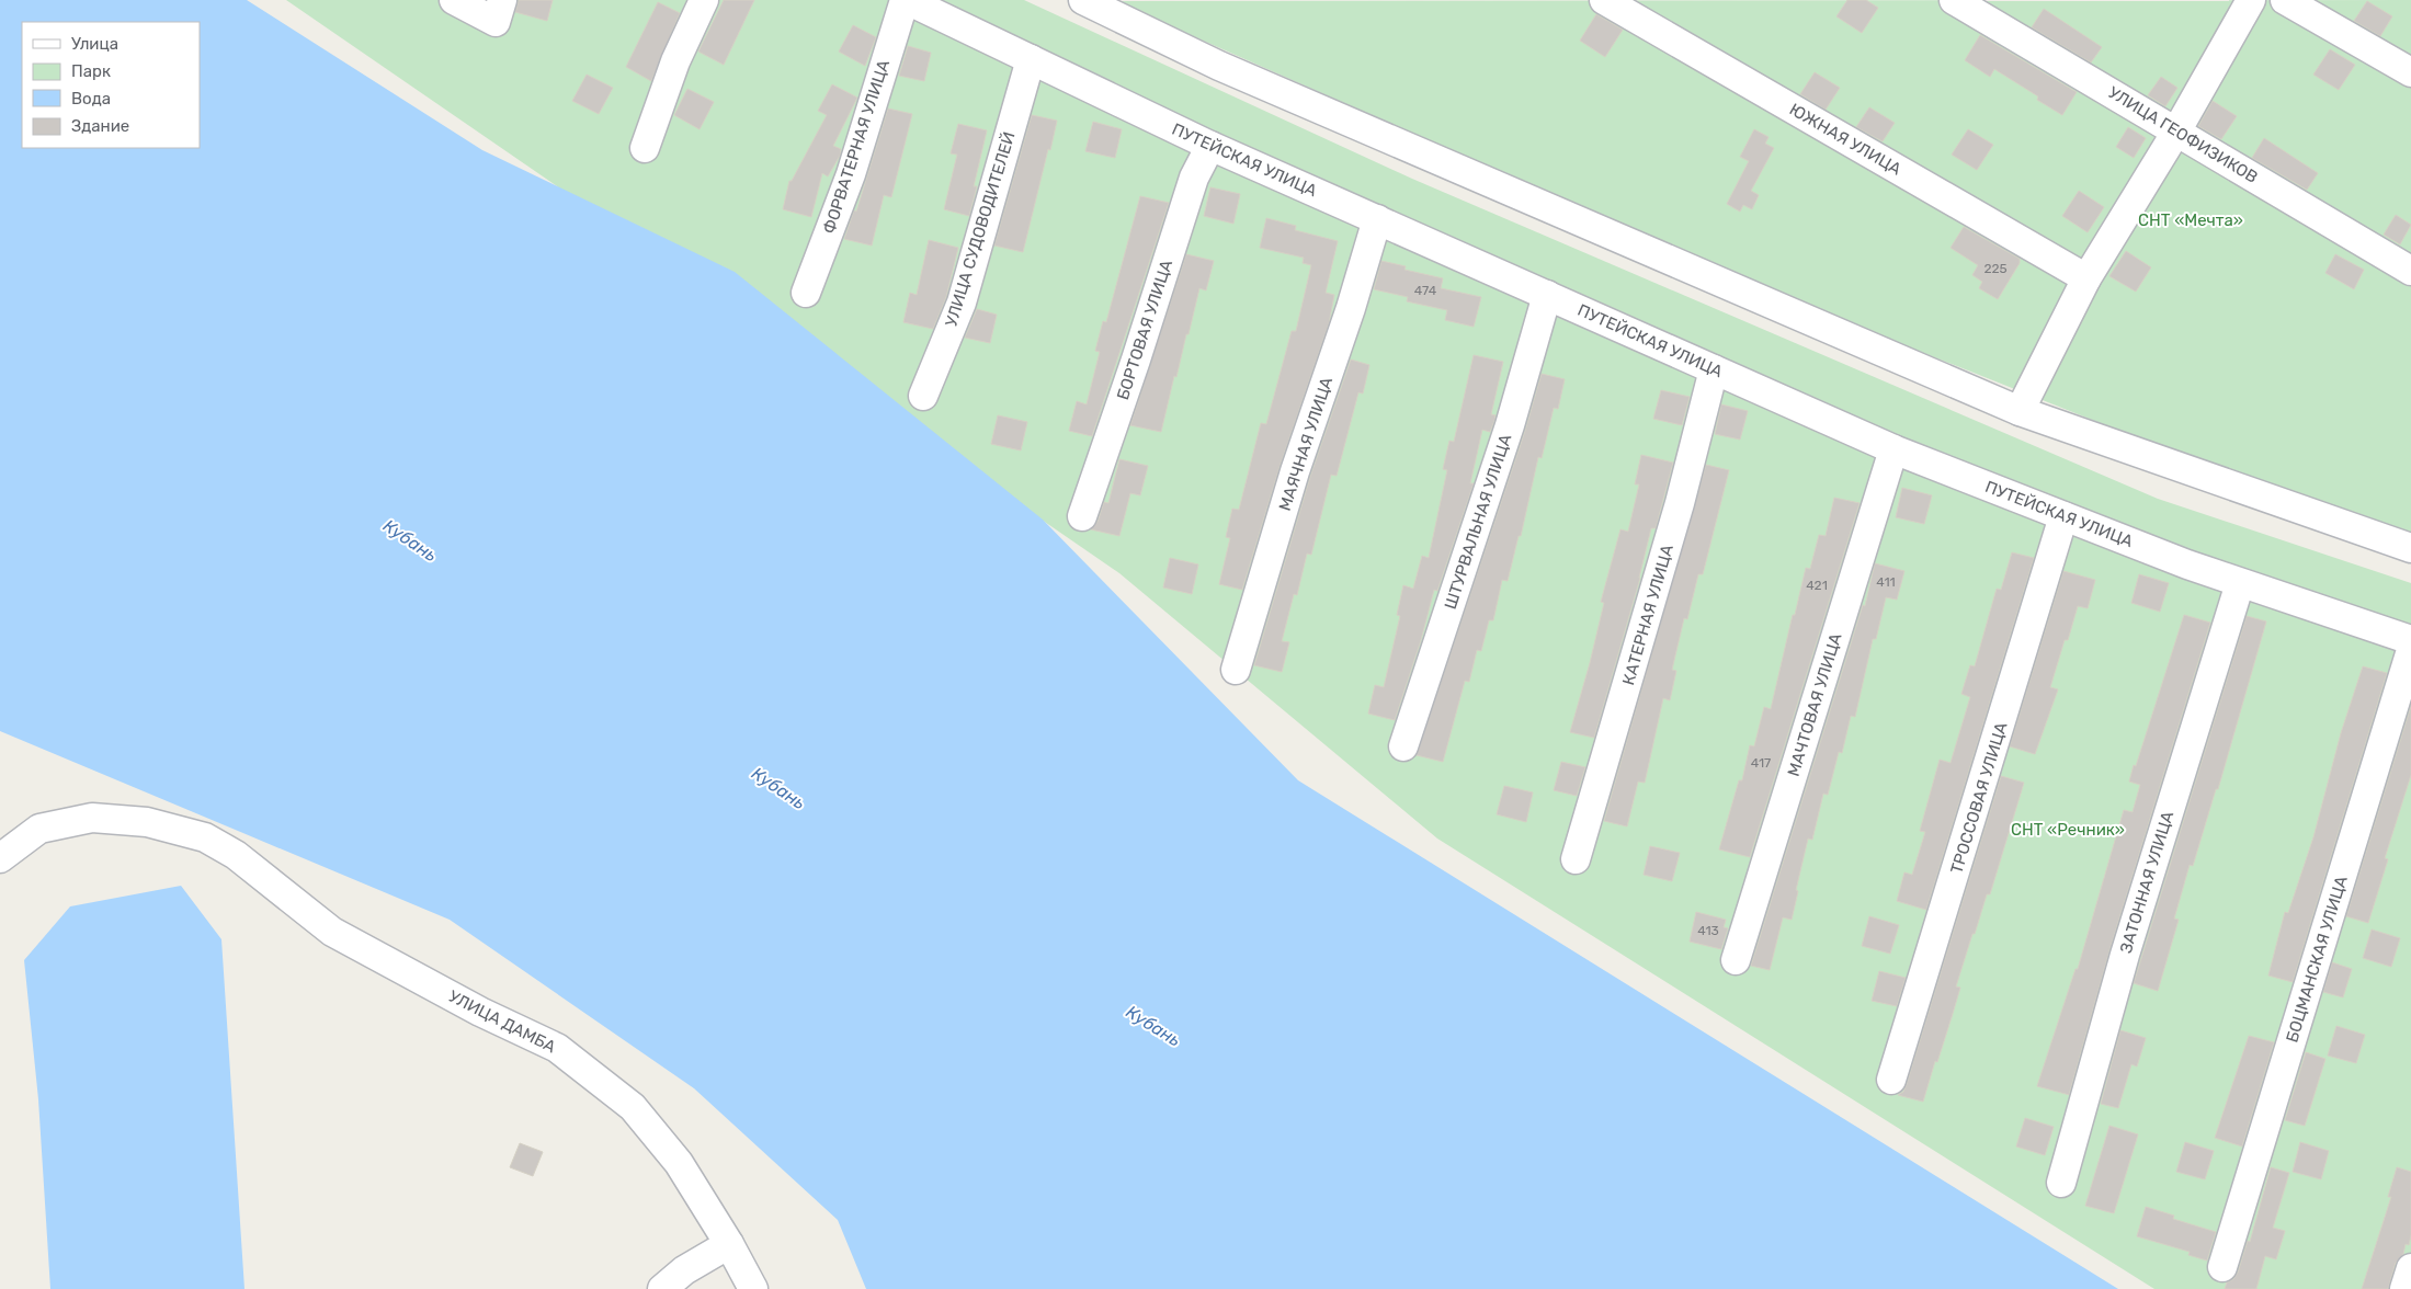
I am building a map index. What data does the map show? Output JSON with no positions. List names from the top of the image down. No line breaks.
{"streets":{"street":["УЛИЦА ГЕОФИЗИКОВ","ЮЖНАЯ УЛИЦА","ФОРВАТЕРНАЯ УЛИЦА","ПУТЕЙСКАЯ УЛИЦА","УЛИЦА СУДОВОДИТЕЛЕЙ","БОРТОВАЯ УЛИЦА","МАЯЧНАЯ УЛИЦА","ШТУРВАЛЬНАЯ УЛИЦА","КАТЕРНАЯ УЛИЦА","МАЧТОВАЯ УЛИЦА","ТРОССОВАЯ УЛИЦА","ЗАТОННАЯ УЛИЦА","БОЦМАНСКАЯ УЛИЦА","УЛИЦА ДАМБА"]},"crossings":[["ФОРВАТЕРНАЯ УЛИЦА","ПУТЕЙСКАЯ УЛИЦА"],["ПУТЕЙСКАЯ УЛИЦА","УЛИЦА СУДОВОДИТЕЛЕЙ"],["ПУТЕЙСКАЯ УЛИЦА","БОРТОВАЯ УЛИЦА"],["ПУТЕЙСКАЯ УЛИЦА","МАЯЧНАЯ УЛИЦА"],["ПУТЕЙСКАЯ УЛИЦА","ШТУРВАЛЬНАЯ УЛИЦА"],["ПУТЕЙСКАЯ УЛИЦА","КАТЕРНАЯ УЛИЦА"],["ПУТЕЙСКАЯ УЛИЦА","МАЧТОВАЯ УЛИЦА"],["ПУТЕЙСКАЯ УЛИЦА","ТРОССОВАЯ УЛИЦА"],["ПУТЕЙСКАЯ УЛИЦА","ЗАТОННАЯ УЛИЦА"]],"water":["Кубань"],"parks":["СНТ «Мечта»","СНТ «Речник»"],"house_numbers":["225","474","411","421","417","413"],"legend":["Улица","Парк","Вода","Здание"]}
